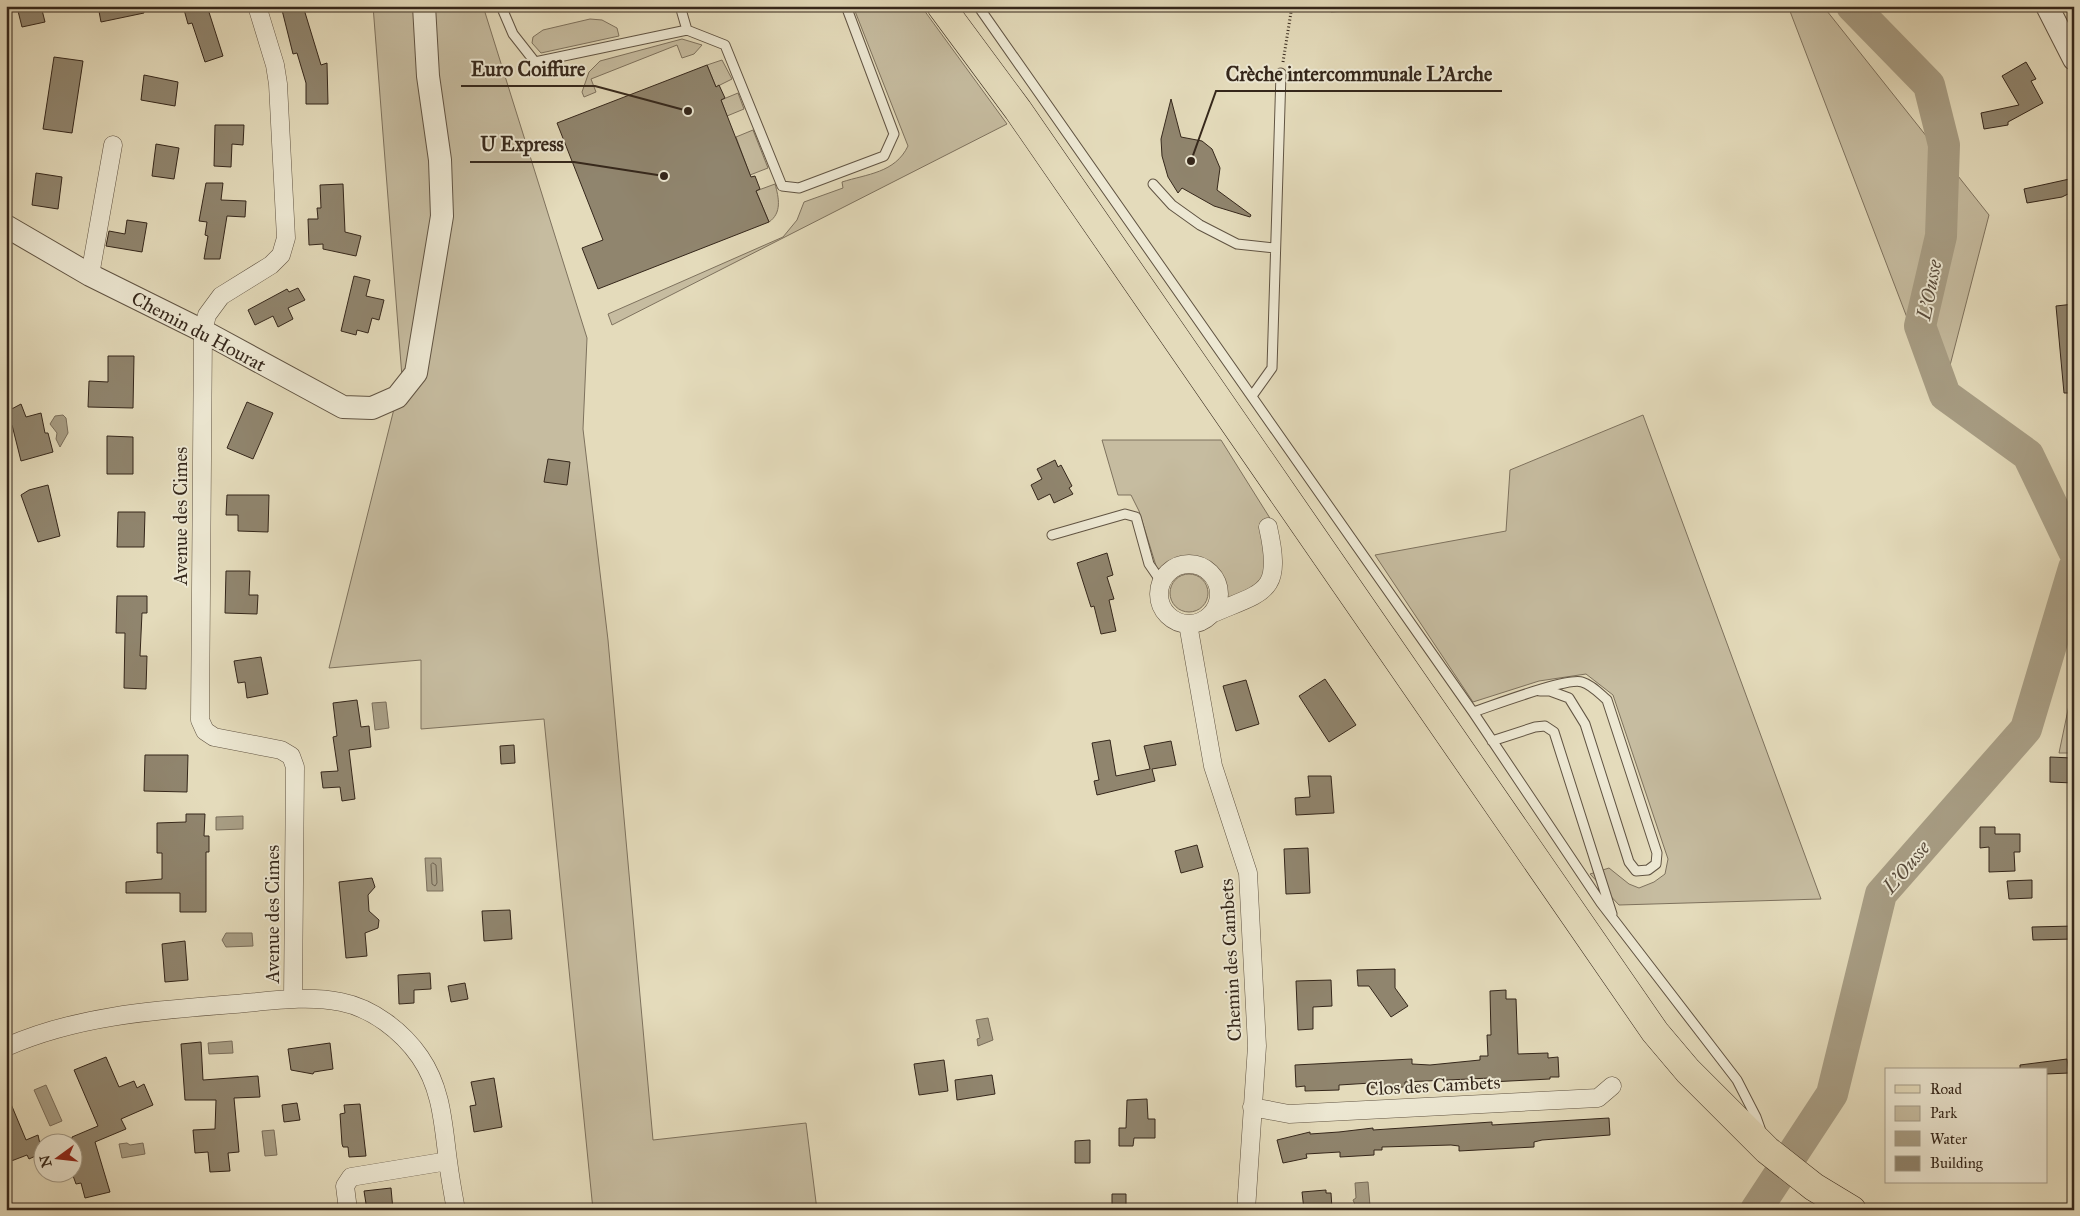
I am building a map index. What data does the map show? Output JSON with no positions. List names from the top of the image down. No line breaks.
{"streets":{"street":["Chemin du Hourat","Avenue des Cimes","Chemin des Cambets","Clos des Cambets"]},"crossings":[["Chemin du Hourat","Avenue des Cimes"],["Chemin des Cambets","Clos des Cambets"]],"water":["L'Ousse"],"places":["Euro Coiffure","Crèche intercommunale L'Arche","U Express"],"legend":["Road","Park","Water","Building"],"north":"left"}
